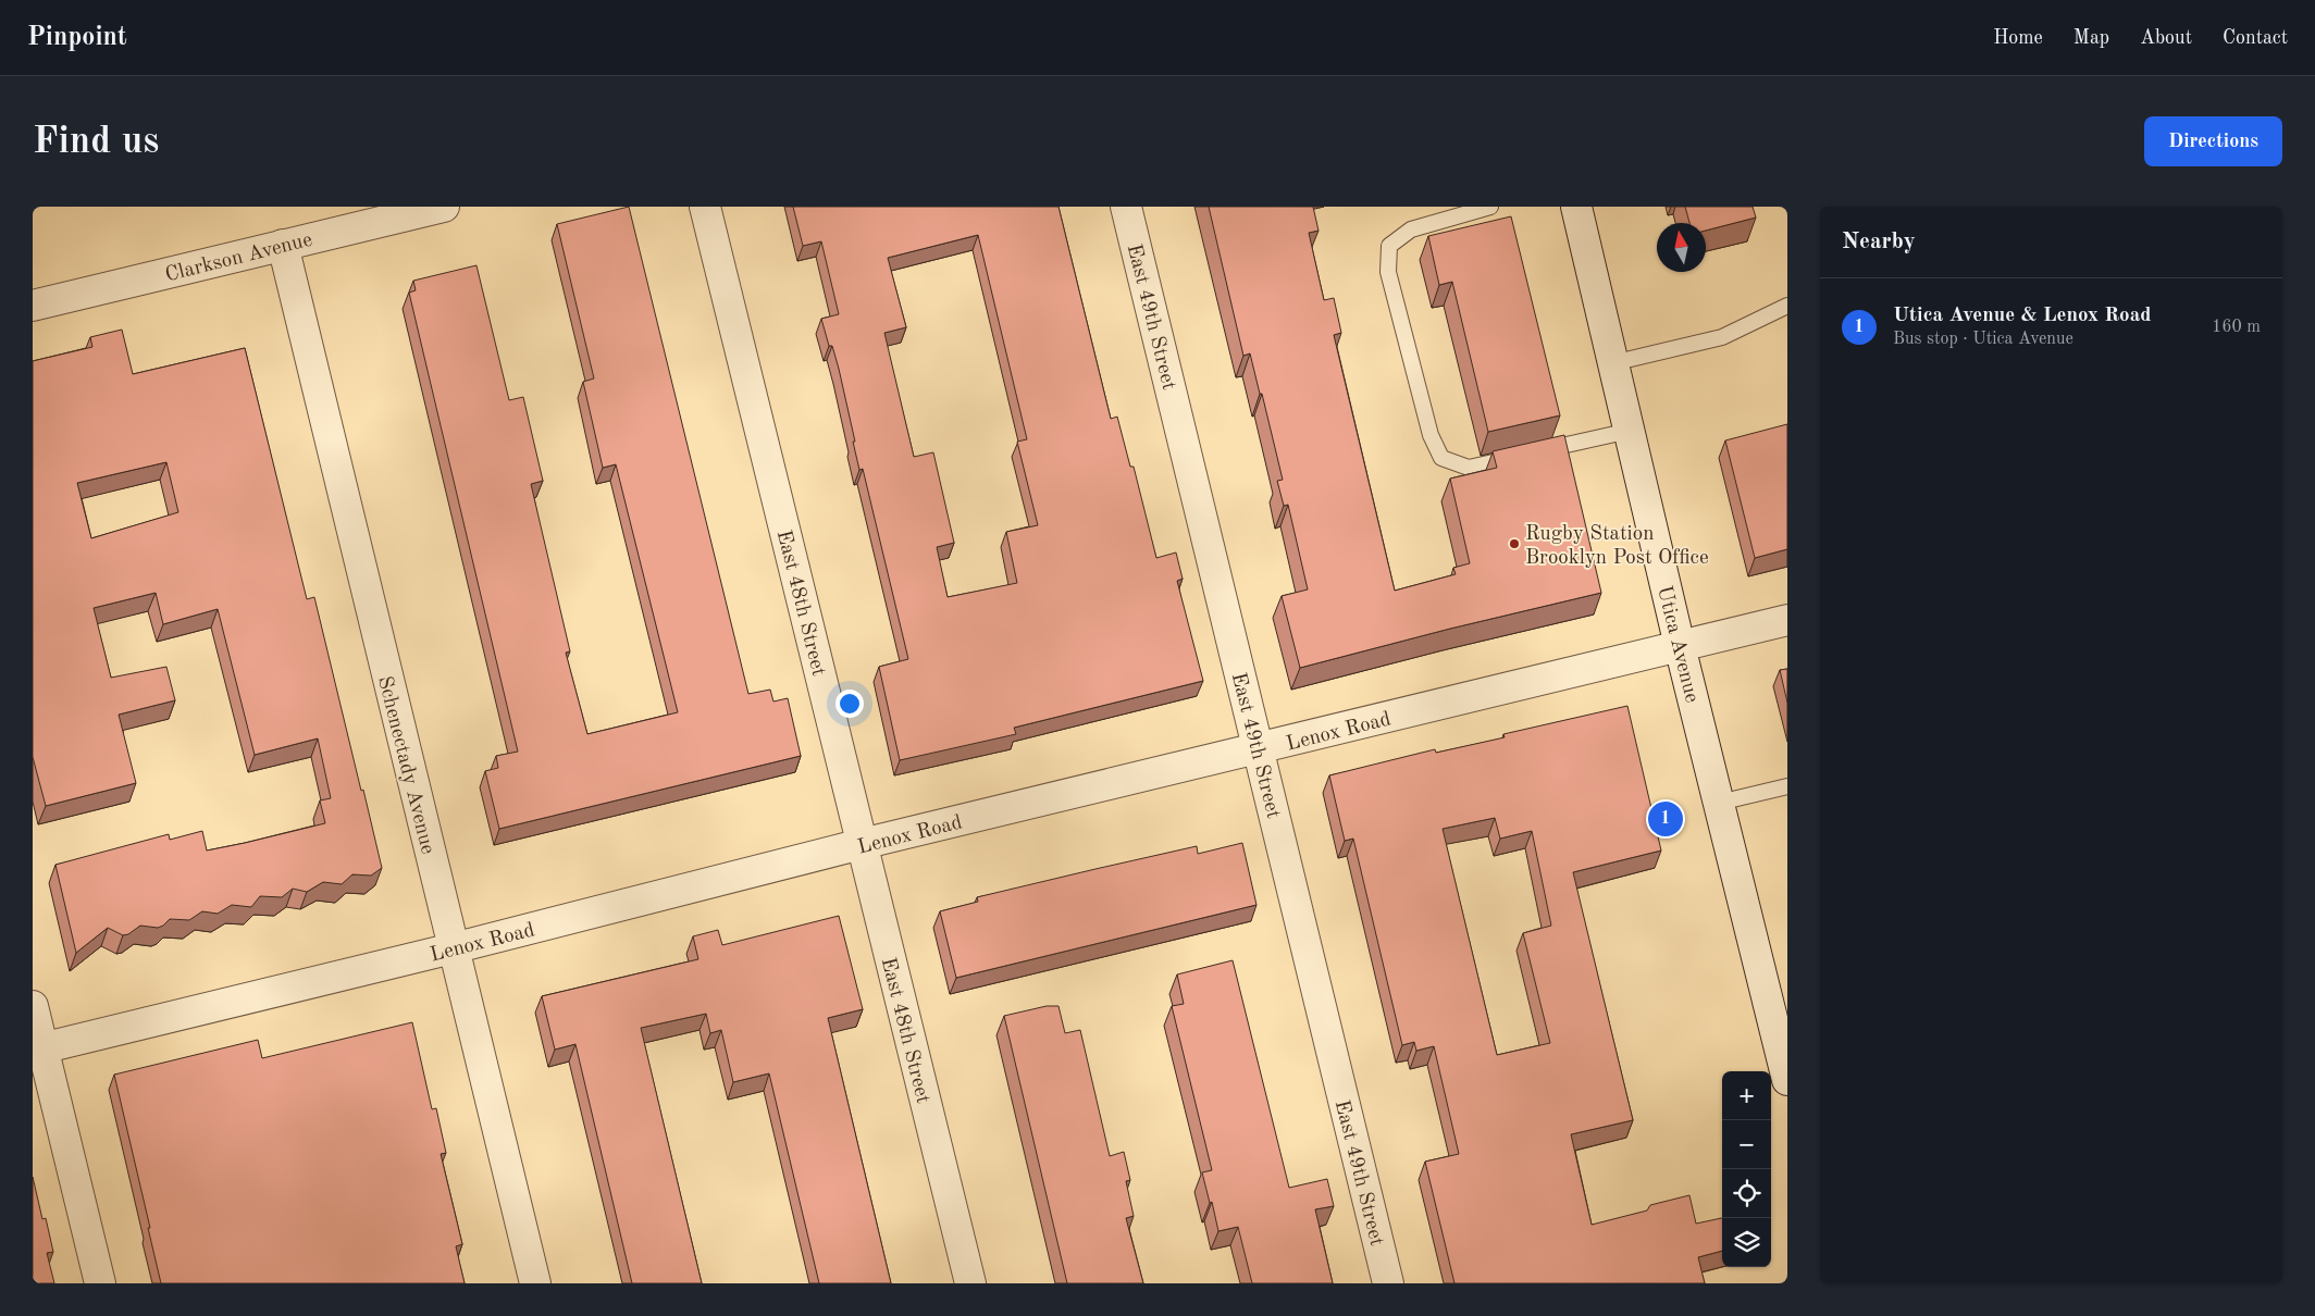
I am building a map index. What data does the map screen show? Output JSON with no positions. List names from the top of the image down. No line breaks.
{"streets":{"street":["Clarkson Avenue","East 49th Street","East 48th Street","Utica Avenue","Lenox Road","Schenectady Avenue"]},"crossings":[["Clarkson Avenue","Schenectady Avenue"],["East 49th Street","Lenox Road"],["East 48th Street","Lenox Road"],["Utica Avenue","Lenox Road"],["Lenox Road","Schenectady Avenue"]],"places":["Rugby Station Brooklyn Post Office"],"north":"top","page":{"header":"Pinpoint","nav":["Home","Map","About","Contact"],"buttons":"Directions","title":"Find us","heading":"Nearby","list":[{"mark":"1","name":"Utica Avenue & Lenox Road","note":"Bus stop · Utica Avenue","value":"160 m"}],"pins":"1","map_buttons":["+","−"]}}
